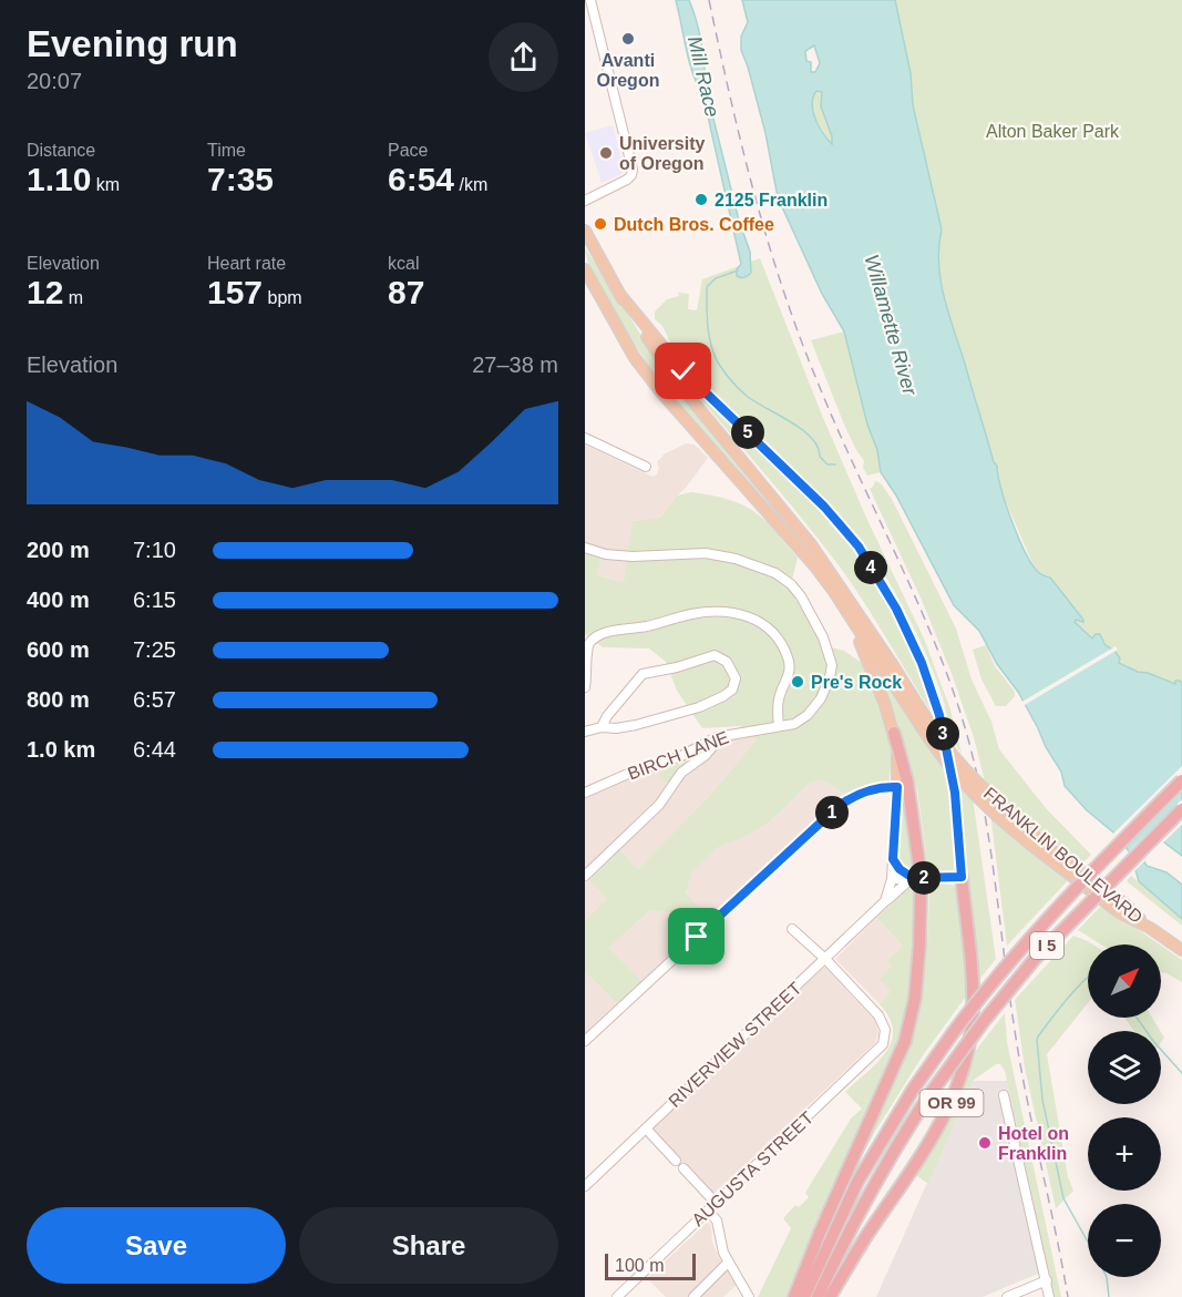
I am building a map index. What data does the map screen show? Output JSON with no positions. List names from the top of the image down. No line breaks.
{"streets":{"highway":["I 5","OR 99"],"main road":["FRANKLIN BOULEVARD"],"street":["BIRCH LANE","RIVERVIEW STREET","AUGUSTA STREET"]},"crossings":[["FRANKLIN BOULEVARD","OR 99"],["RIVERVIEW STREET","AUGUSTA STREET"]],"water":["Mill Race","Willamette River"],"parks":["Alton Baker Park"],"places":["Avanti Oregon","University of Oregon","2125 Franklin","Dutch Bros. Coffee","Pre's Rock","Hotel on Franklin"],"scale_bar":"100 m","north":"top right","page":{"heading":["Evening run","20:07"],"stats":[["Distance","1.10 km"],["Time","7:35"],["Pace","6:54 /km"],["Elevation","12 m"],["Heart rate","157 bpm"],["kcal","87"]],"chart":["Elevation","27–38 m"],"pins":["5","4","3","1","2"],"list":[{"name":"200 m","note":"7:10"},{"name":"400 m","note":"6:15"},{"name":"600 m","note":"7:25"},{"name":"800 m","note":"6:57"},{"name":"1.0 km","note":"6:44"}],"map_buttons":["+","−"],"buttons":["Save","Share"],"scale":"100 m"}}
